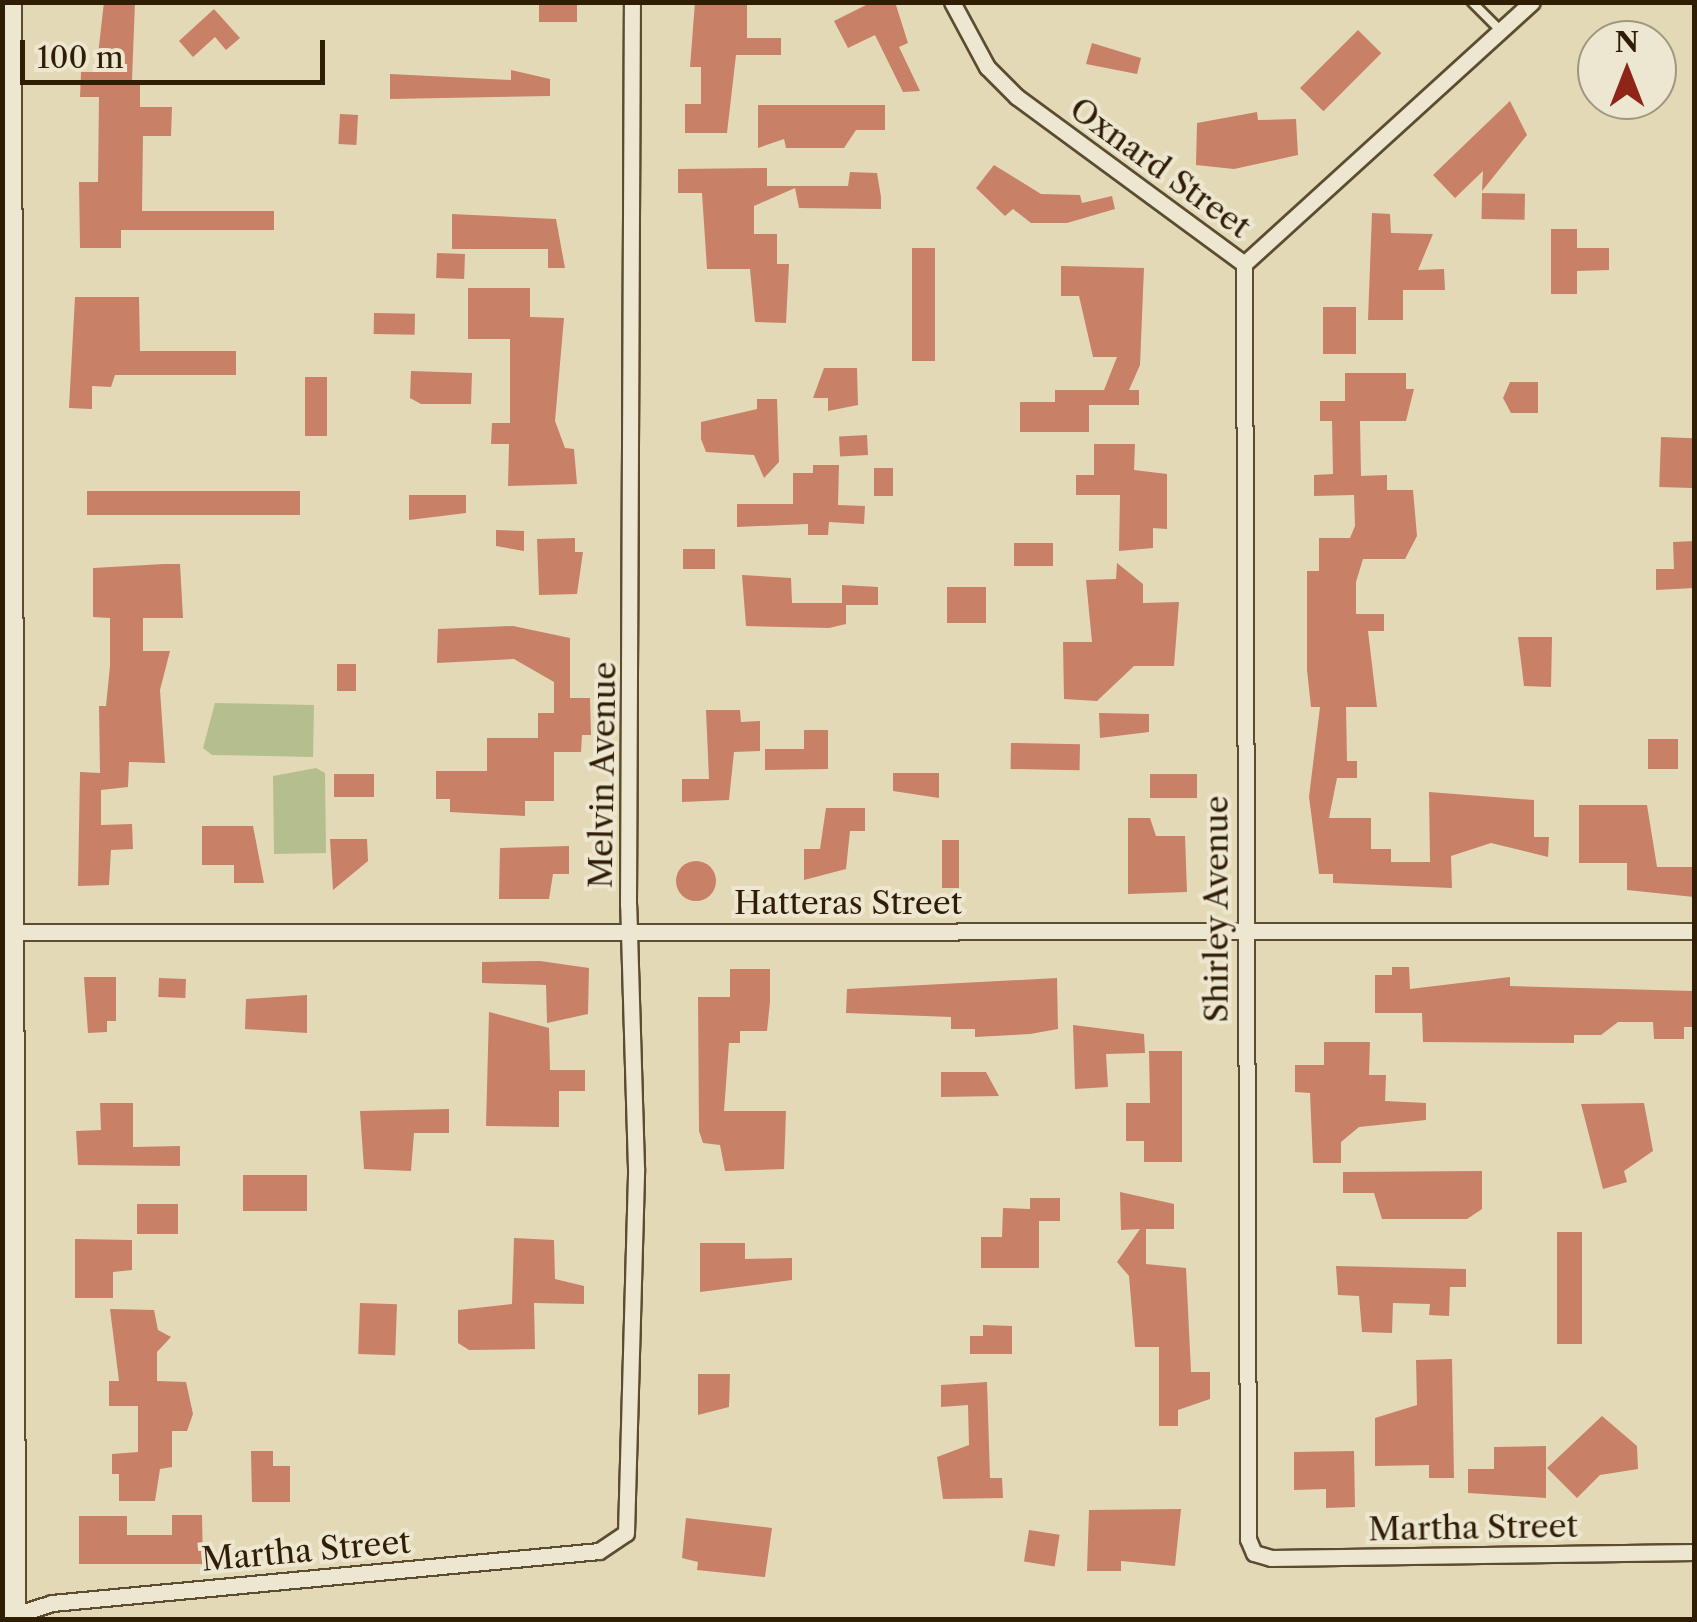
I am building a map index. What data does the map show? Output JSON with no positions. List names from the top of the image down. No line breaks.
{"streets":{"street":["Oxnard Street","Melvin Avenue","Hatteras Street","Shirley Avenue","Martha Street"]},"crossings":[["Oxnard Street","Shirley Avenue"],["Melvin Avenue","Hatteras Street"],["Melvin Avenue","Martha Street"],["Hatteras Street","Shirley Avenue"],["Shirley Avenue","Martha Street"]],"scale_bar":"100 m","north":"top"}
